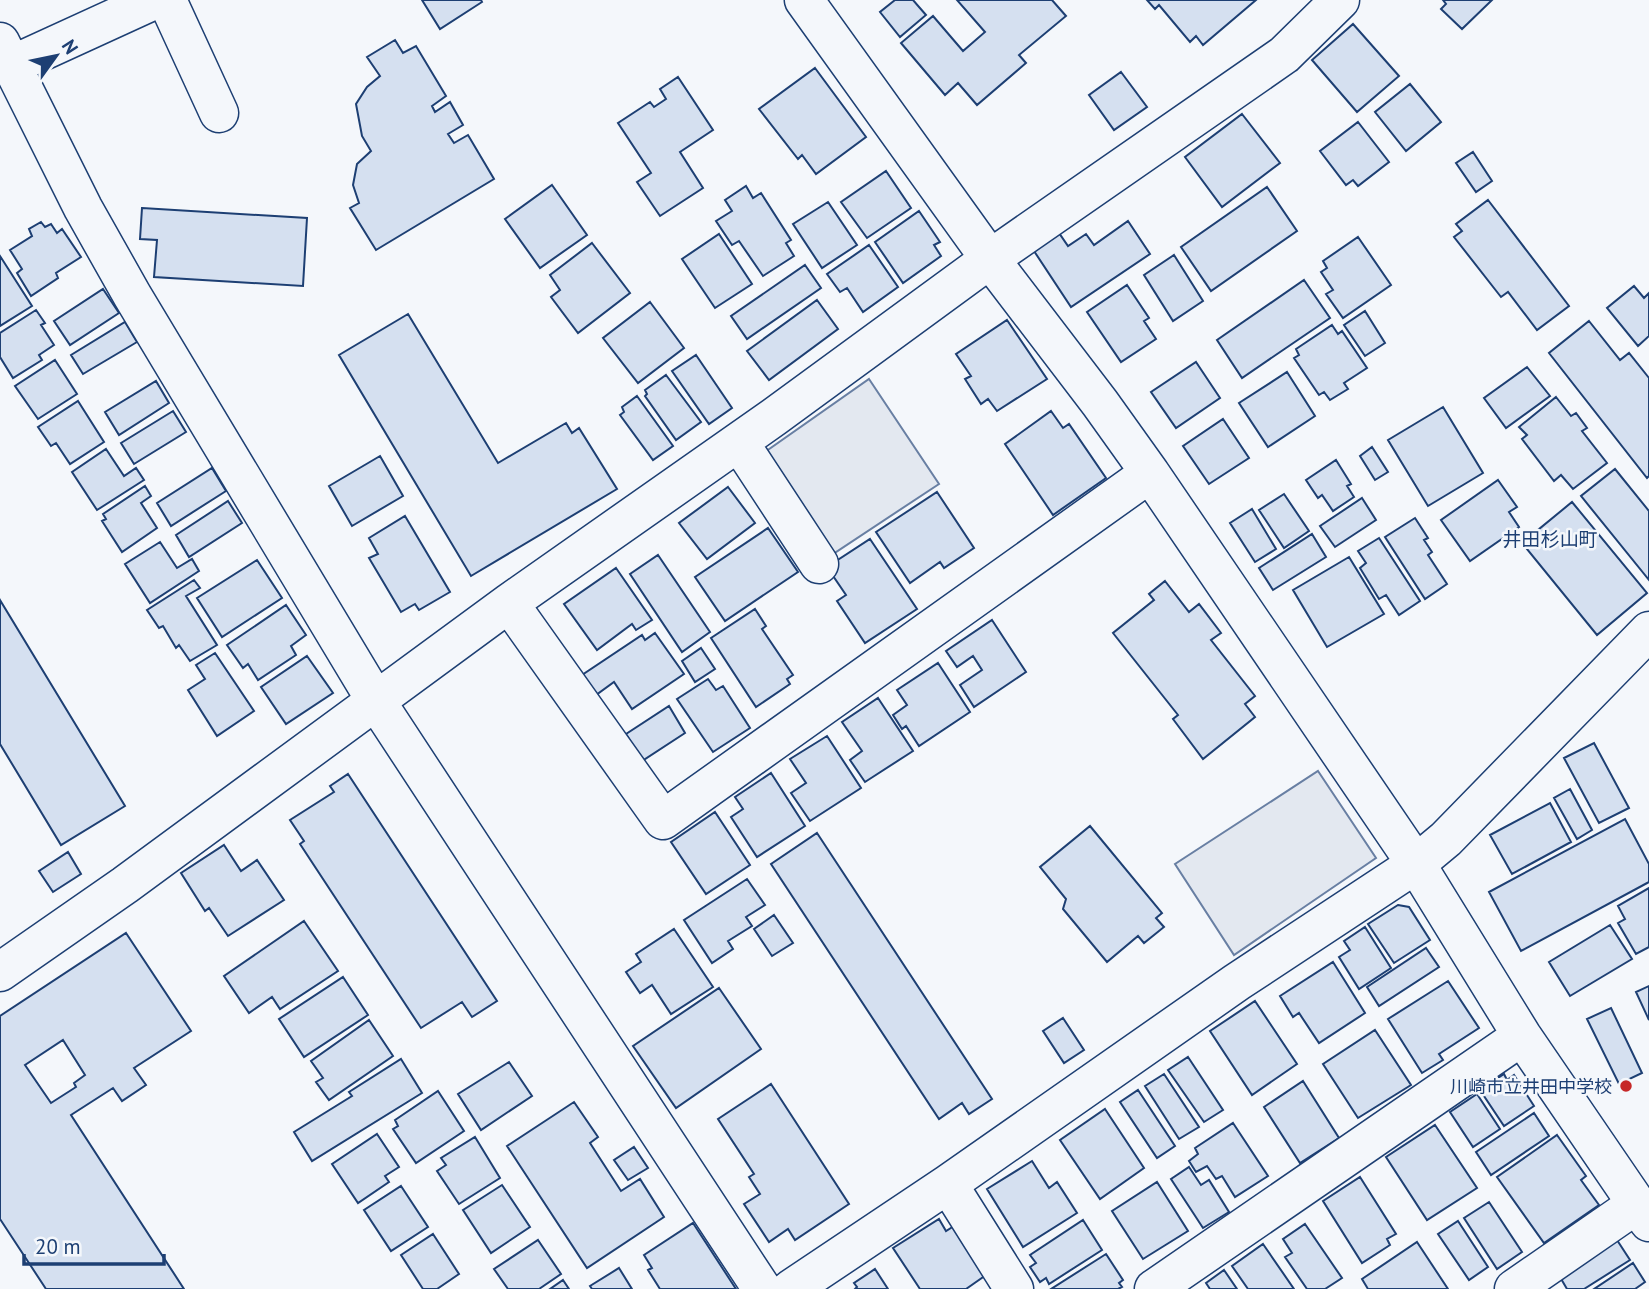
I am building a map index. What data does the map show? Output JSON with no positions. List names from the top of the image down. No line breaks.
{"districts":["井田杉山町"],"places":["川崎市立井田中学校"],"scale_bar":"20 m","north":"top right"}
